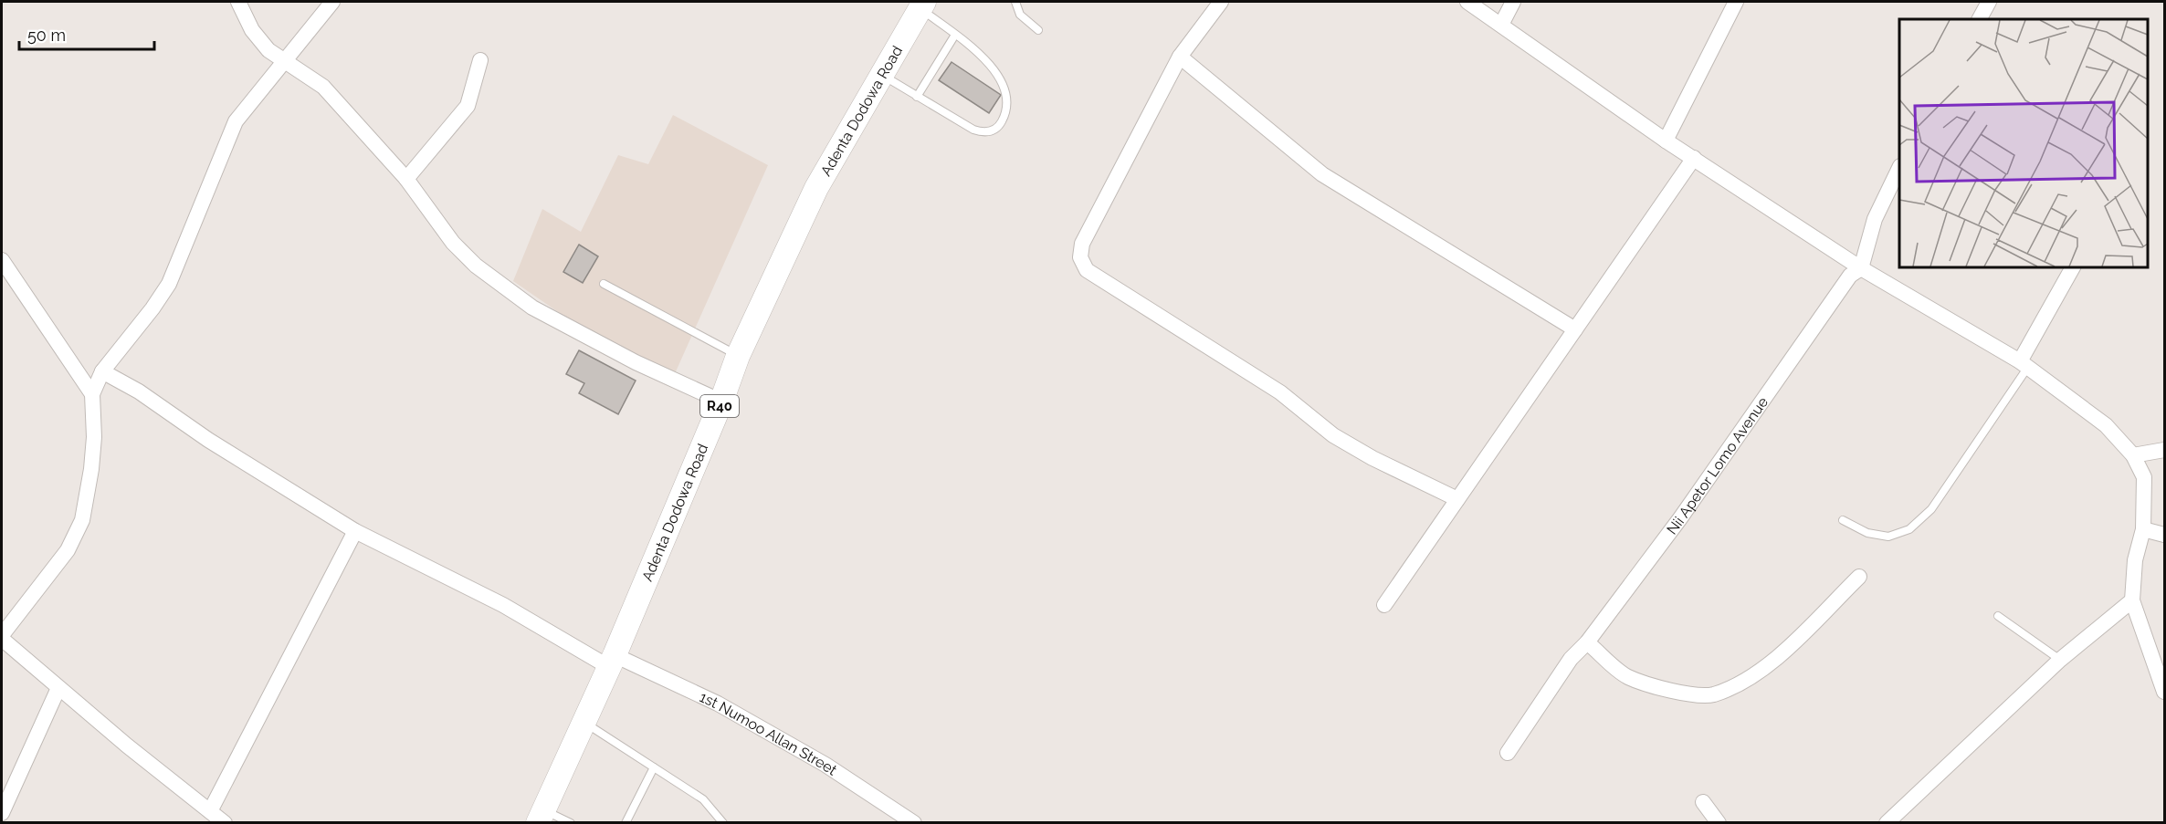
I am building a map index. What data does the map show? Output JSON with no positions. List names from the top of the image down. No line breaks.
{"streets":{"main road":["Adenta Dodowa Road","R40"],"street":["Nii Apetor Lomo Avenue","1st Numoo Allan Street"]},"crossings":[["Adenta Dodowa Road","1st Numoo Allan Street"]],"scale_bar":"50 m"}
